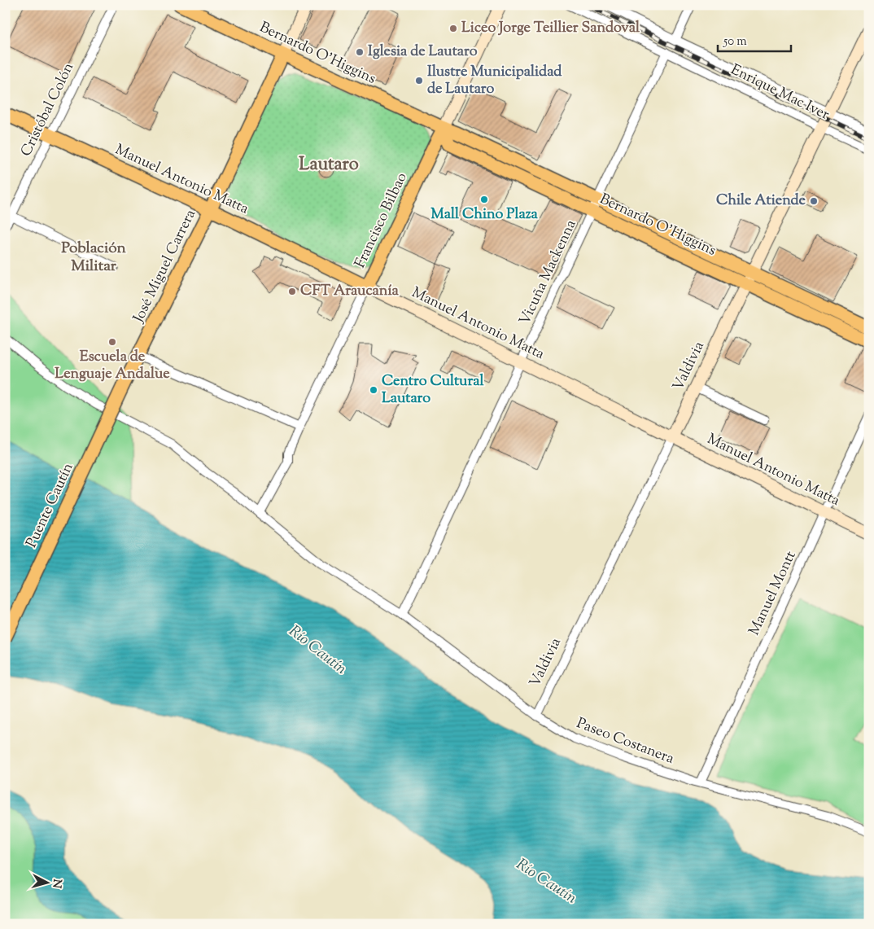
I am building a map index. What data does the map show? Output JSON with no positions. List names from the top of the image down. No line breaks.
{"streets":{"main road":["Bernardo O'Higgins","Manuel Antonio Matta","Francisco Bilbao","José Miguel Carrera","Puente Cautín"],"street":["Enrique Mac Iver","Cristóbal Colón","Vicuña Mackenna","Valdivia","Manuel Montt","Paseo Costanera"]},"crossings":[["Bernardo O'Higgins","Francisco Bilbao"],["Bernardo O'Higgins","José Miguel Carrera"],["Bernardo O'Higgins","Vicuña Mackenna"],["Bernardo O'Higgins","Valdivia"],["Enrique Mac Iver","Vicuña Mackenna"],["Enrique Mac Iver","Valdivia"],["Cristóbal Colón","Manuel Antonio Matta"],["Manuel Antonio Matta","Francisco Bilbao"],["Manuel Antonio Matta","José Miguel Carrera"],["Manuel Antonio Matta","Vicuña Mackenna"],["Manuel Antonio Matta","Valdivia"],["Manuel Antonio Matta","Manuel Montt"],["Francisco Bilbao","Paseo Costanera"],["José Miguel Carrera","Puente Cautín"],["Vicuña Mackenna","Paseo Costanera"],["Valdivia","Paseo Costanera"],["Manuel Montt","Paseo Costanera"]],"districts":["Lautaro","Población Militar"],"water":["Río Cautín"],"places":["Liceo Jorge Teillier Sandoval","Iglesia de Lautaro","Ilustre Municipalidad de Lautaro","Mall Chino Plaza","Chile Atiende","CFT Araucanía","Escuela de Lenguaje Andalue","Centro Cultural Lautaro"],"scale_bar":"50 m","north":"right"}
